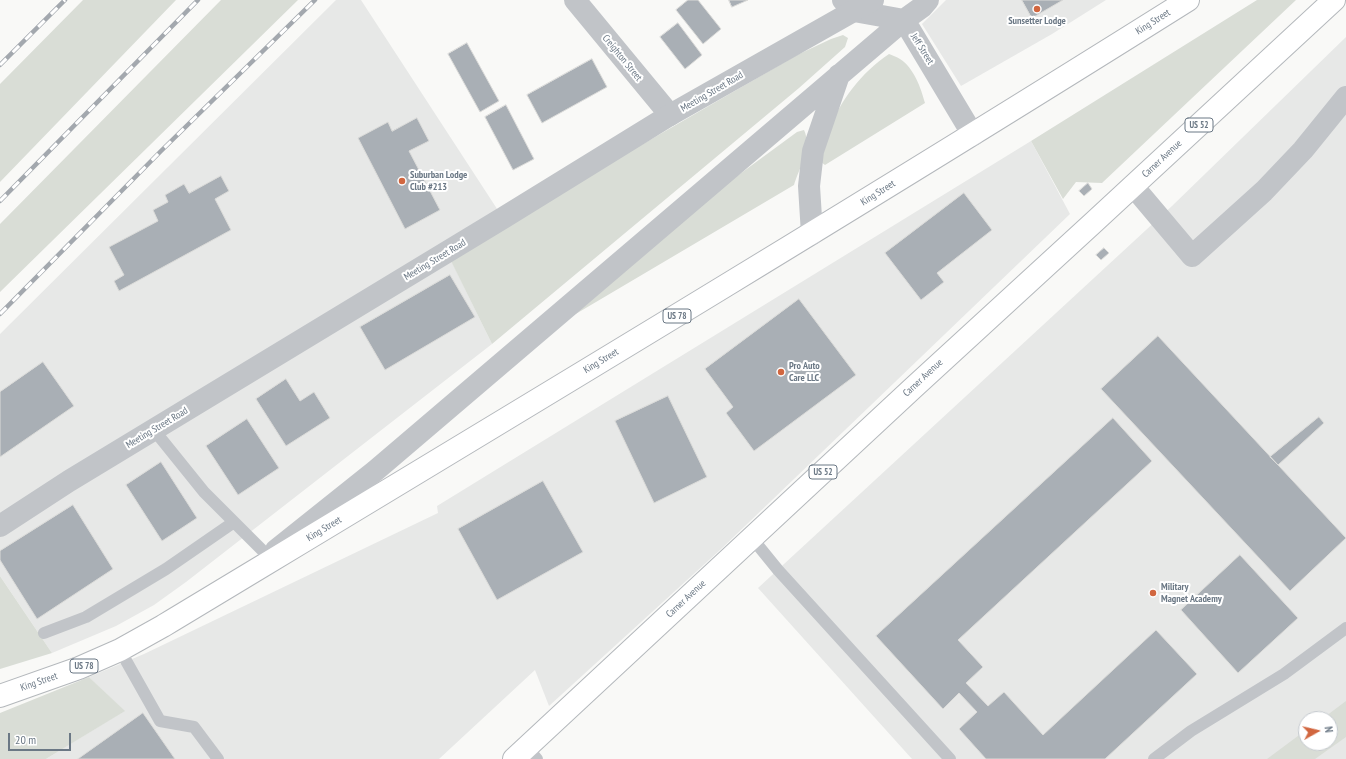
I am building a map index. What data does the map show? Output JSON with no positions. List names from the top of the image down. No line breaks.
{"streets":{"main road":["King Street","US 52","Carner Avenue","US 78"],"street":["Jeff Street","Creighton Street","Meeting Street Road"]},"crossings":[["King Street","Jeff Street"],["Creighton Street","Meeting Street Road"]],"places":["Sunsetter Lodge","Suburban Lodge Club #213","Pro Auto Care LLC","Military Magnet Academy"],"scale_bar":"20 m","north":"right"}
